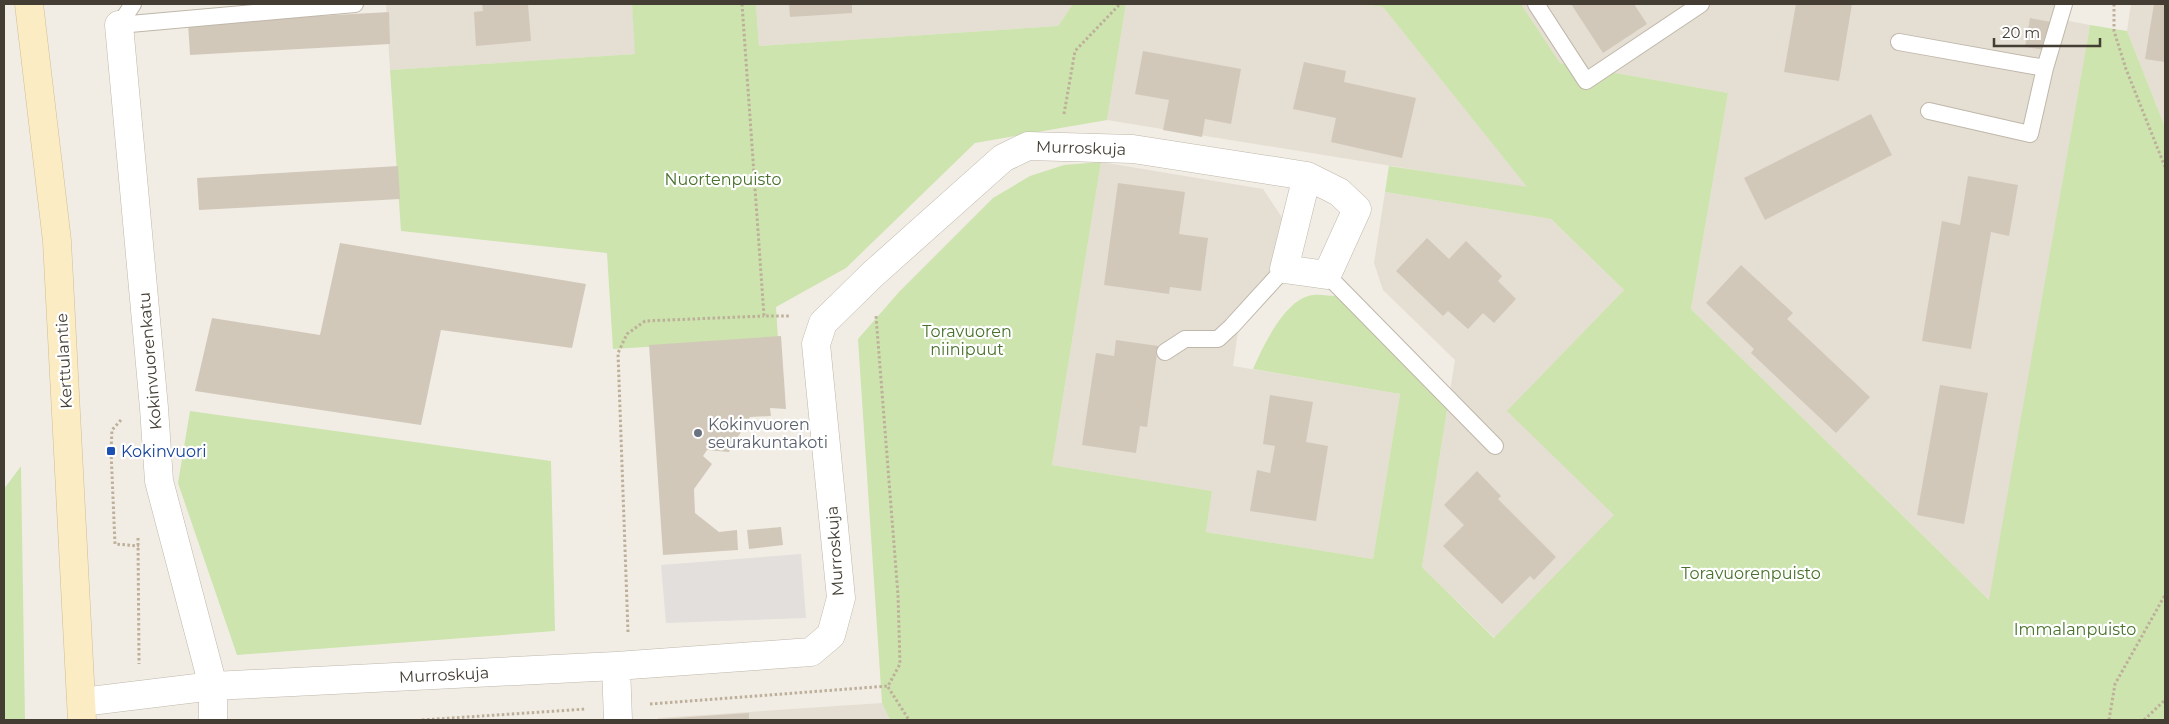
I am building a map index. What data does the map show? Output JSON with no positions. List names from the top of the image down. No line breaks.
{"streets":{"main road":["Kerttulantie"],"street":["Murroskuja","Kokinvuorenkatu"]},"crossings":[["Murroskuja","Kerttulantie"],["Murroskuja","Kokinvuorenkatu"]],"parks":["Nuortenpuisto","Toravuoren niinipuut","Toravuorenpuisto","Immalanpuisto"],"places":{"other":["Kokinvuoren seurakuntakoti"],"transit":["Kokinvuori"]},"scale_bar":"20 m"}
